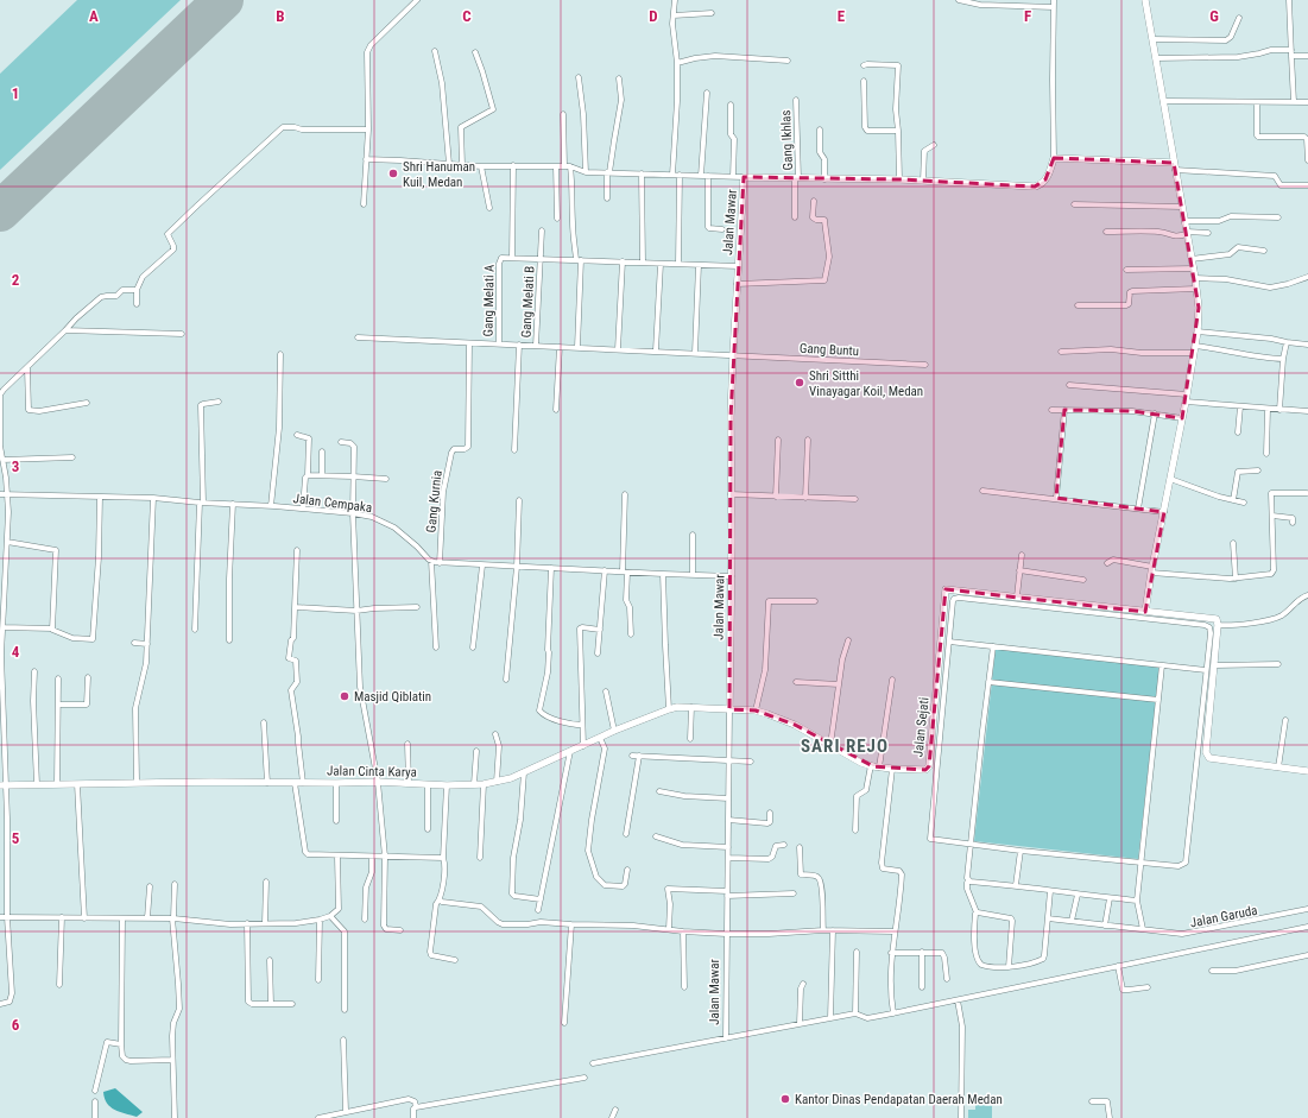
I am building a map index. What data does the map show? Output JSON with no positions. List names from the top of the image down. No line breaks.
{"streets":{"street":["Gang Ikhlas","Jalan Mawar","Gang Melati A","Gang Melati B","Gang Buntu","Gang Kurnia","Jalan Cempaka","Jalan Sejati","Jalan Cinta Karya","Jalan Garuda"]},"crossings":[["Jalan Mawar","Gang Buntu"],["Jalan Mawar","Jalan Cempaka"],["Jalan Mawar","Jalan Sejati"],["Jalan Mawar","Jalan Cinta Karya"],["Gang Melati A","Gang Buntu"],["Gang Melati B","Gang Buntu"],["Gang Buntu","Gang Kurnia"],["Gang Kurnia","Jalan Cempaka"],["Jalan Sejati","Jalan Cinta Karya"]],"districts":["SARI REJO"],"places":["Shri Hanuman Kuil, Medan","Shri Sitthi Vinayagar Koil, Medan","Masjid Qiblatin","Kantor Dinas Pendapatan Daerah Medan"],"grid":{"columns":["A","B","C","D","E","F","G"],"rows":["1","2","3","4","5","6"]}}
